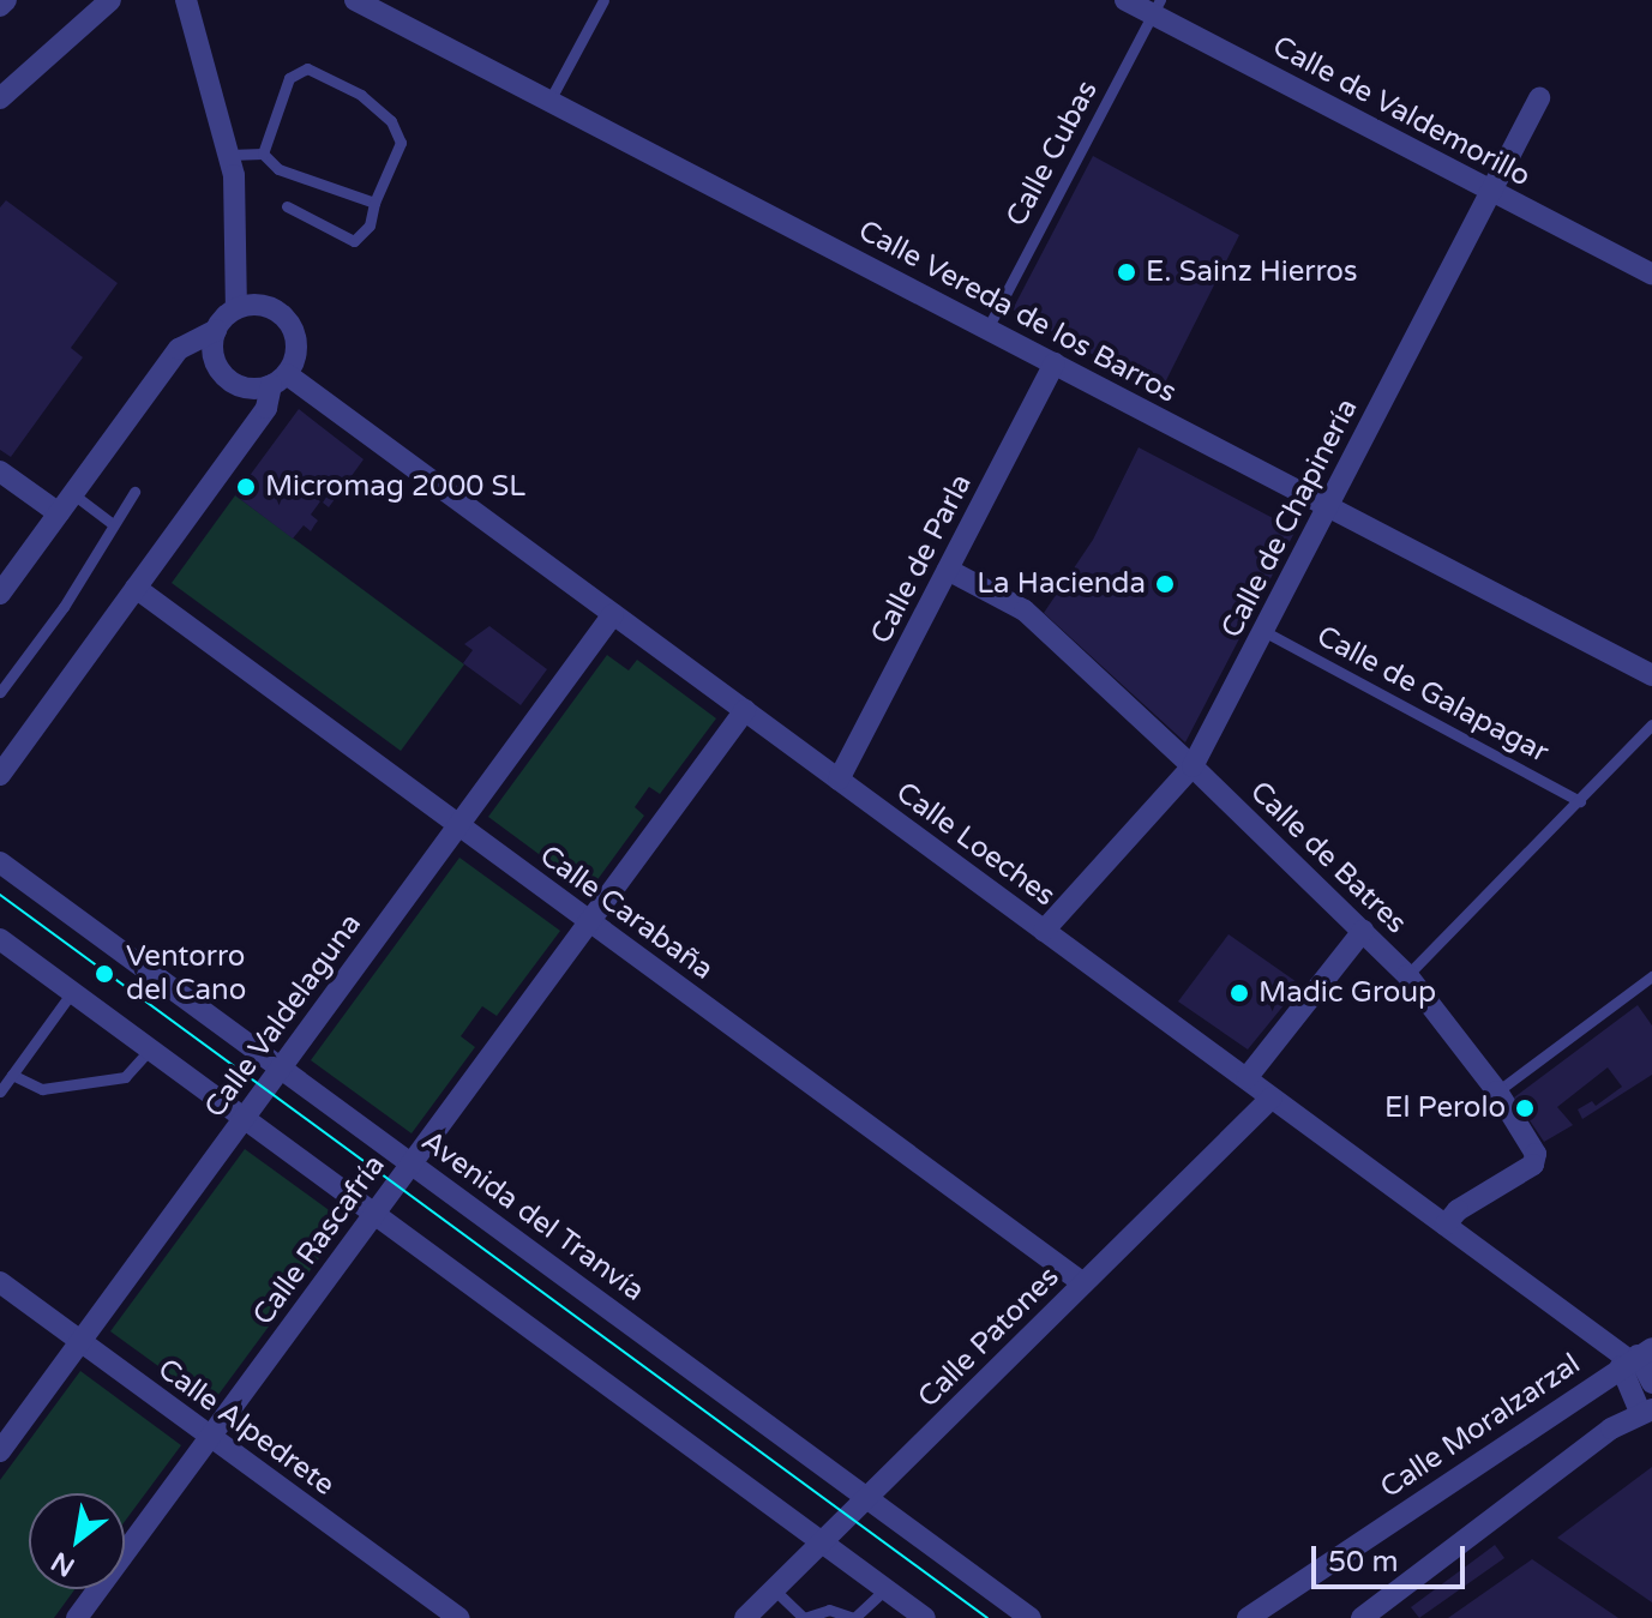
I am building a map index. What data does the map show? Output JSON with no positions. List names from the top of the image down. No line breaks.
{"streets":{"street":["Calle de Valdemorillo","Calle Vereda de los Barros","Calle de Chapinería","Calle de Parla","Calle Loeches","Calle de Batres","Calle Carabaña","Calle Valdelaguna","Avenida del Tranvía","Calle Rascafría","Calle Patones","Calle Moralzarzal","Calle Alpedrete"],"lane":["Calle Cubas","Calle de Galapagar"]},"crossings":[["Calle de Valdemorillo","Calle Cubas"],["Calle de Valdemorillo","Calle de Chapinería"],["Calle Cubas","Calle Vereda de los Barros"],["Calle Vereda de los Barros","Calle de Chapinería"],["Calle Vereda de los Barros","Calle de Parla"],["Calle de Chapinería","Calle de Galapagar"],["Calle de Chapinería","Calle Loeches"],["Calle de Chapinería","Calle de Batres"],["Calle de Parla","Calle Loeches"],["Calle de Parla","Calle de Batres"],["Calle Loeches","Calle de Batres"],["Calle Loeches","Calle Valdelaguna"],["Calle Loeches","Calle Rascafría"],["Calle Loeches","Calle Patones"],["Calle Loeches","Calle Moralzarzal"],["Calle Carabaña","Calle Valdelaguna"],["Calle Carabaña","Calle Rascafría"],["Calle Carabaña","Calle Patones"],["Calle Valdelaguna","Avenida del Tranvía"],["Calle Valdelaguna","Calle Alpedrete"],["Avenida del Tranvía","Calle Rascafría"],["Avenida del Tranvía","Calle Patones"],["Calle Rascafría","Calle Alpedrete"]],"places":["E. Sainz Hierros","Micromag 2000 SL","La Hacienda","Ventorro del Cano","Madic Group","El Perolo"],"scale_bar":"50 m","north":"bottom left"}
